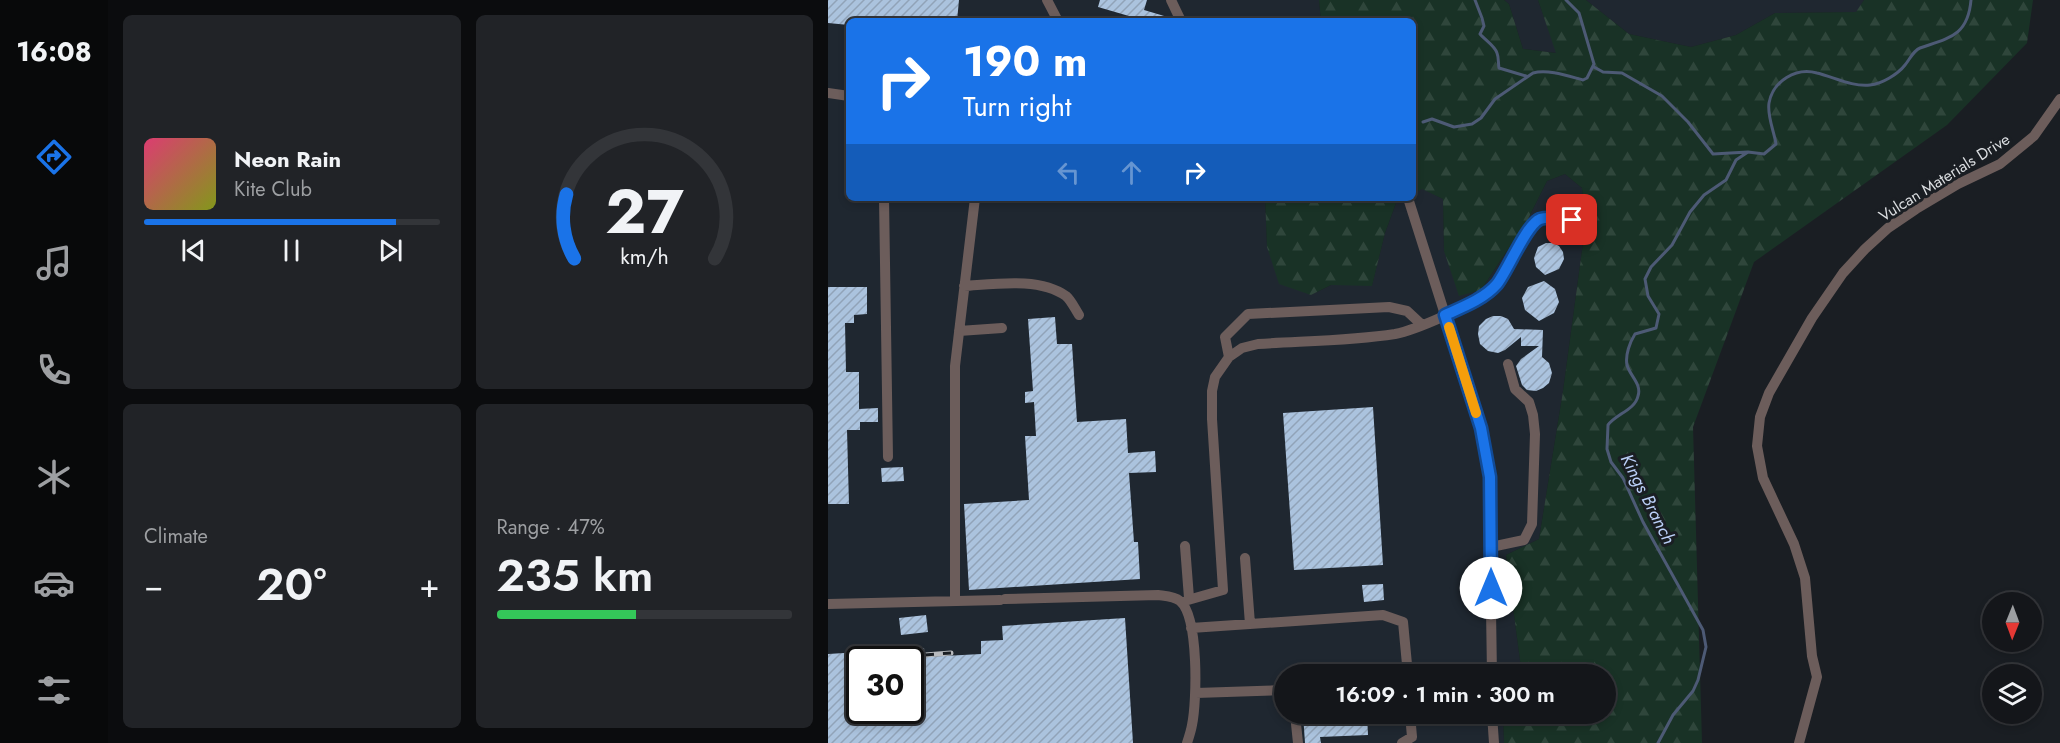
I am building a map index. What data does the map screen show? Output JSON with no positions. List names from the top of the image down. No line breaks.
{"streets":{"street":["Vulcan Materials Drive"]},"water":["Kings Branch"],"north":"bottom","page":{"tabs":"16:08","turn":["190 m","Turn right"],"song":["Neon Rain","Kite Club"],"tile":["Climate",["Range · 47%","235 km"]],"heat":["−","20°","+"],"limit":"30","trip":"16:09 · 1 min · 300 m","gauge":["27","km/h"]}}
